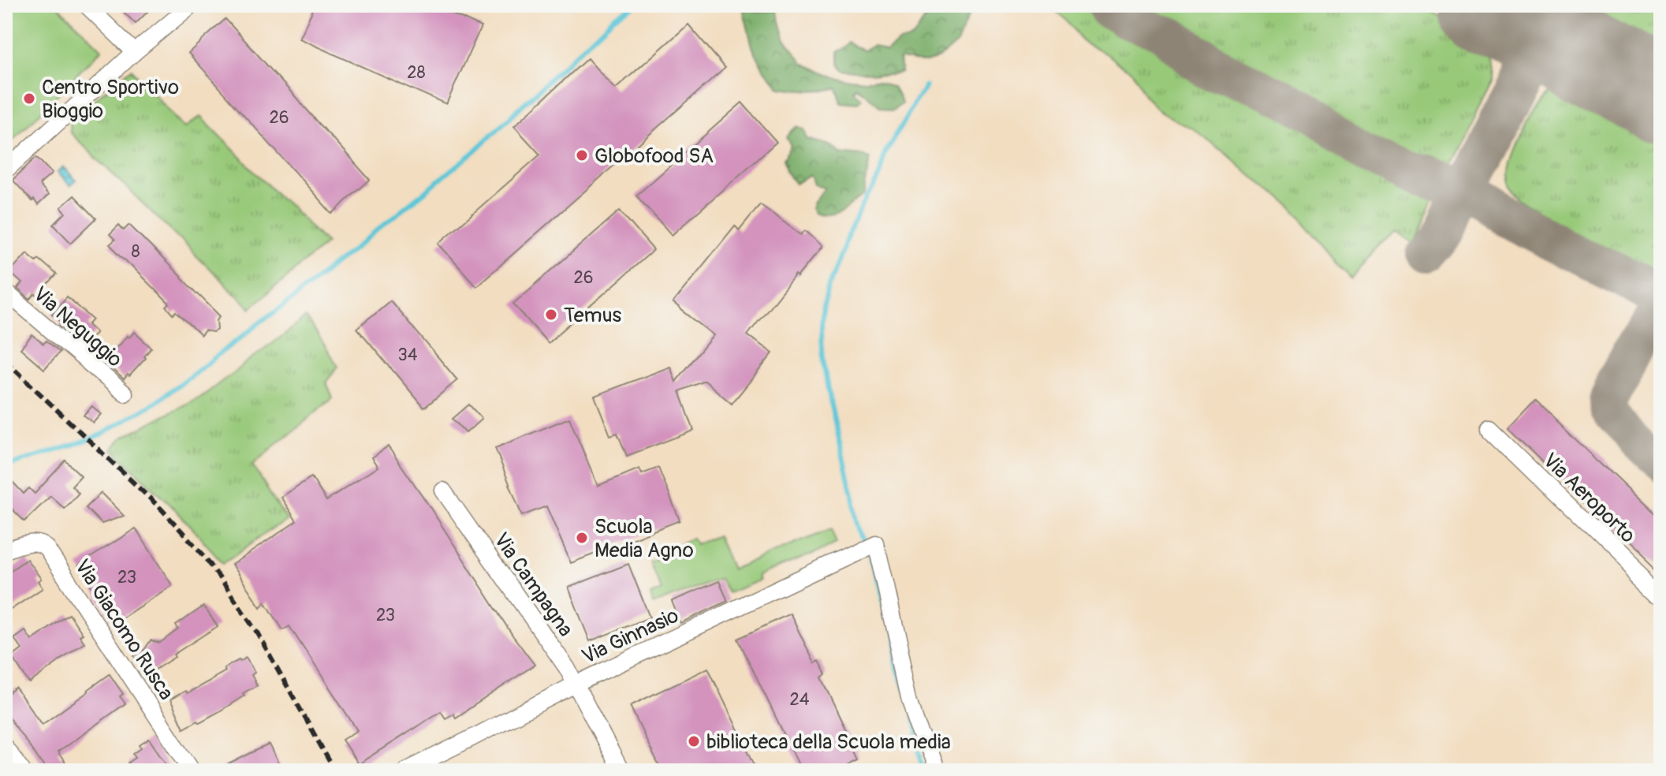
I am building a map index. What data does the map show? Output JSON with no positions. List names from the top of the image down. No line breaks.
{"streets":{"street":["Via Neguggio","Via Aeroporto","Via Campagna","Via Giacomo Rusca","Via Ginnasio"]},"crossings":[["Via Campagna","Via Ginnasio"]],"places":["Centro Sportivo Bioggio","Globofood SA","Temus","Scuola Media Agno","biblioteca della Scuola media"],"house_numbers":["28","26","8","26","34","23","23","24"]}
